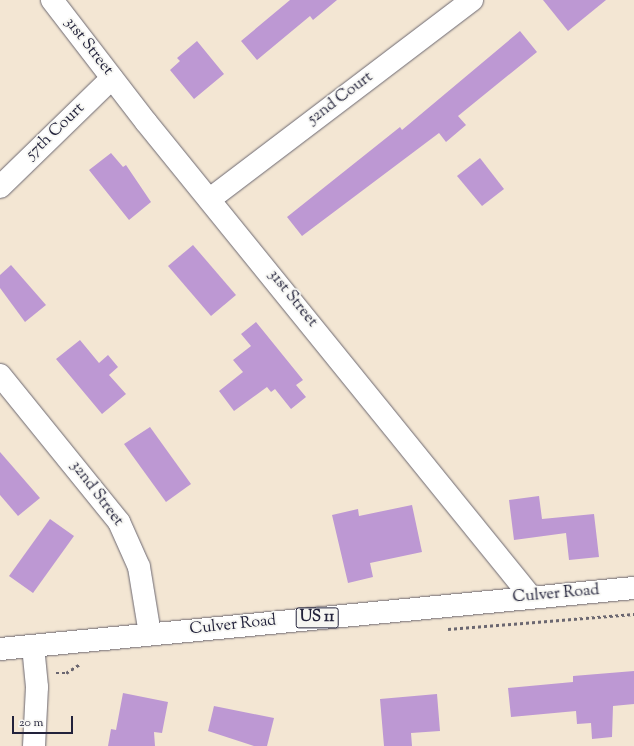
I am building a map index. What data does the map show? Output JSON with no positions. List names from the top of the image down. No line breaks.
{"streets":{"street":["31st Street","52nd Court","57th Court","32nd Street","Culver Road","US 11"]},"crossings":[["31st Street","52nd Court"],["31st Street","57th Court"],["31st Street","Culver Road"],["32nd Street","Culver Road"]],"scale_bar":"20 m"}
